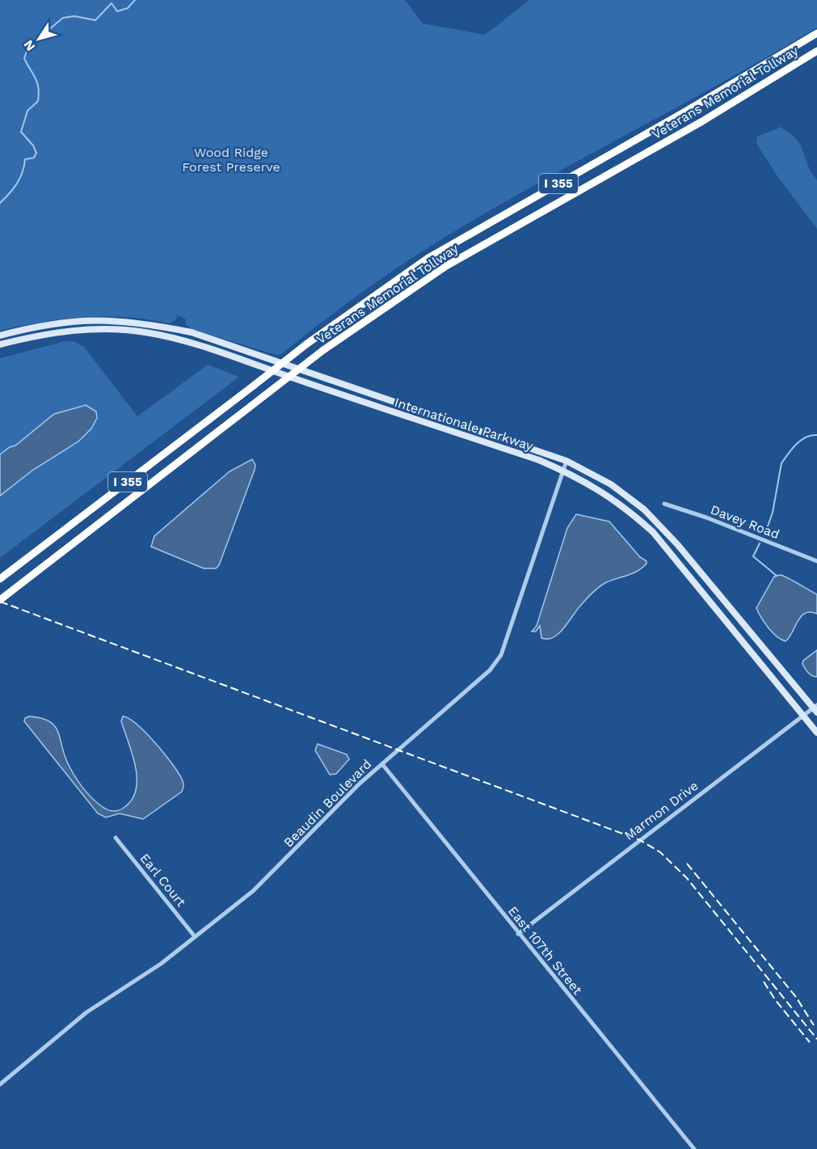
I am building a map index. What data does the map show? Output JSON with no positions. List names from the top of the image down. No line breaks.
{"streets":{"highway":["Veterans Memorial Tollway","I 355"],"street":["Internationale Parkway","Davey Road","Beaudin Boulevard","Marmon Drive","Earl Court","East 107th Street"]},"crossings":[["Internationale Parkway","Beaudin Boulevard"],["Internationale Parkway","Marmon Drive"],["Beaudin Boulevard","Earl Court"],["Beaudin Boulevard","East 107th Street"],["Marmon Drive","East 107th Street"]],"parks":["Wood Ridge Forest Preserve"],"north":"bottom left"}
